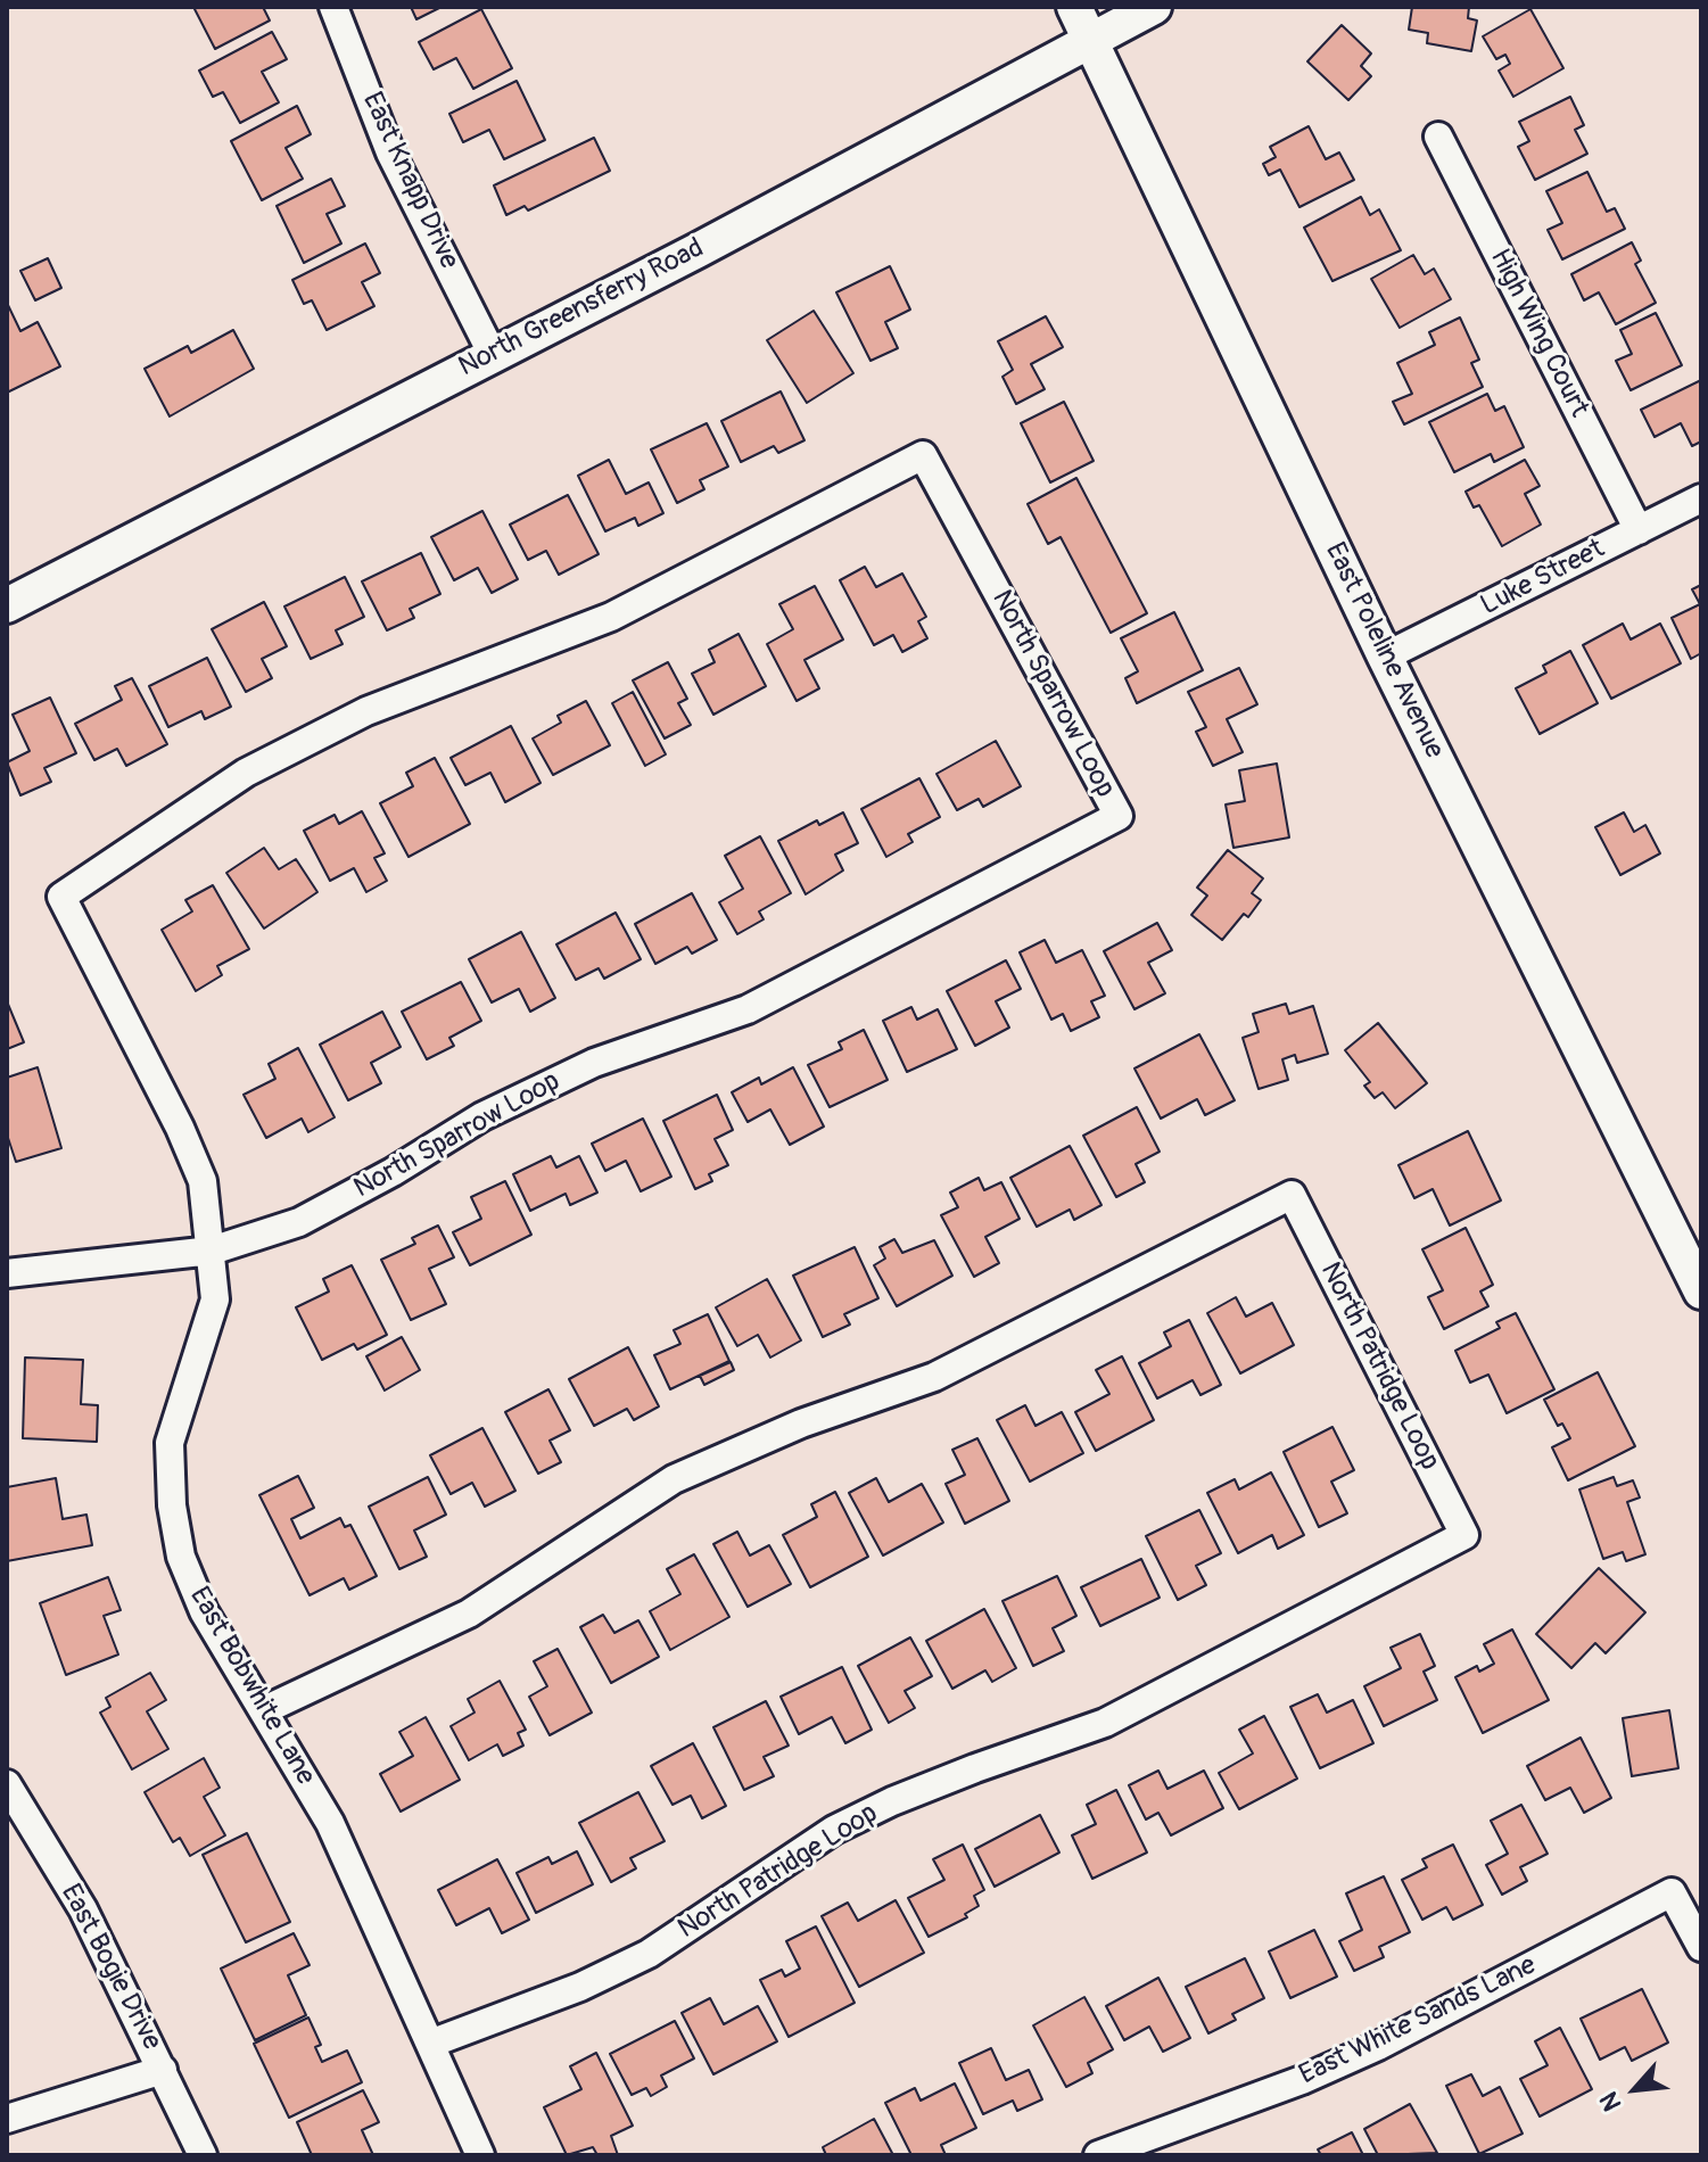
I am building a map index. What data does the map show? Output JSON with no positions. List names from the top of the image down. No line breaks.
{"streets":{"main road":["North Greensferry Road","East Poleline Avenue"],"street":["East Knapp Drive","High Wing Court","Luke Street","North Sparrow Loop","North Patridge Loop","East Bobwhite Lane","East Bogie Drive","East White Sands Lane"]},"crossings":[["East Knapp Drive","North Greensferry Road"],["North Greensferry Road","East Poleline Avenue"],["High Wing Court","Luke Street"],["Luke Street","East Poleline Avenue"],["North Sparrow Loop","East Bobwhite Lane"],["North Patridge Loop","East Bobwhite Lane"]],"north":"bottom left"}
